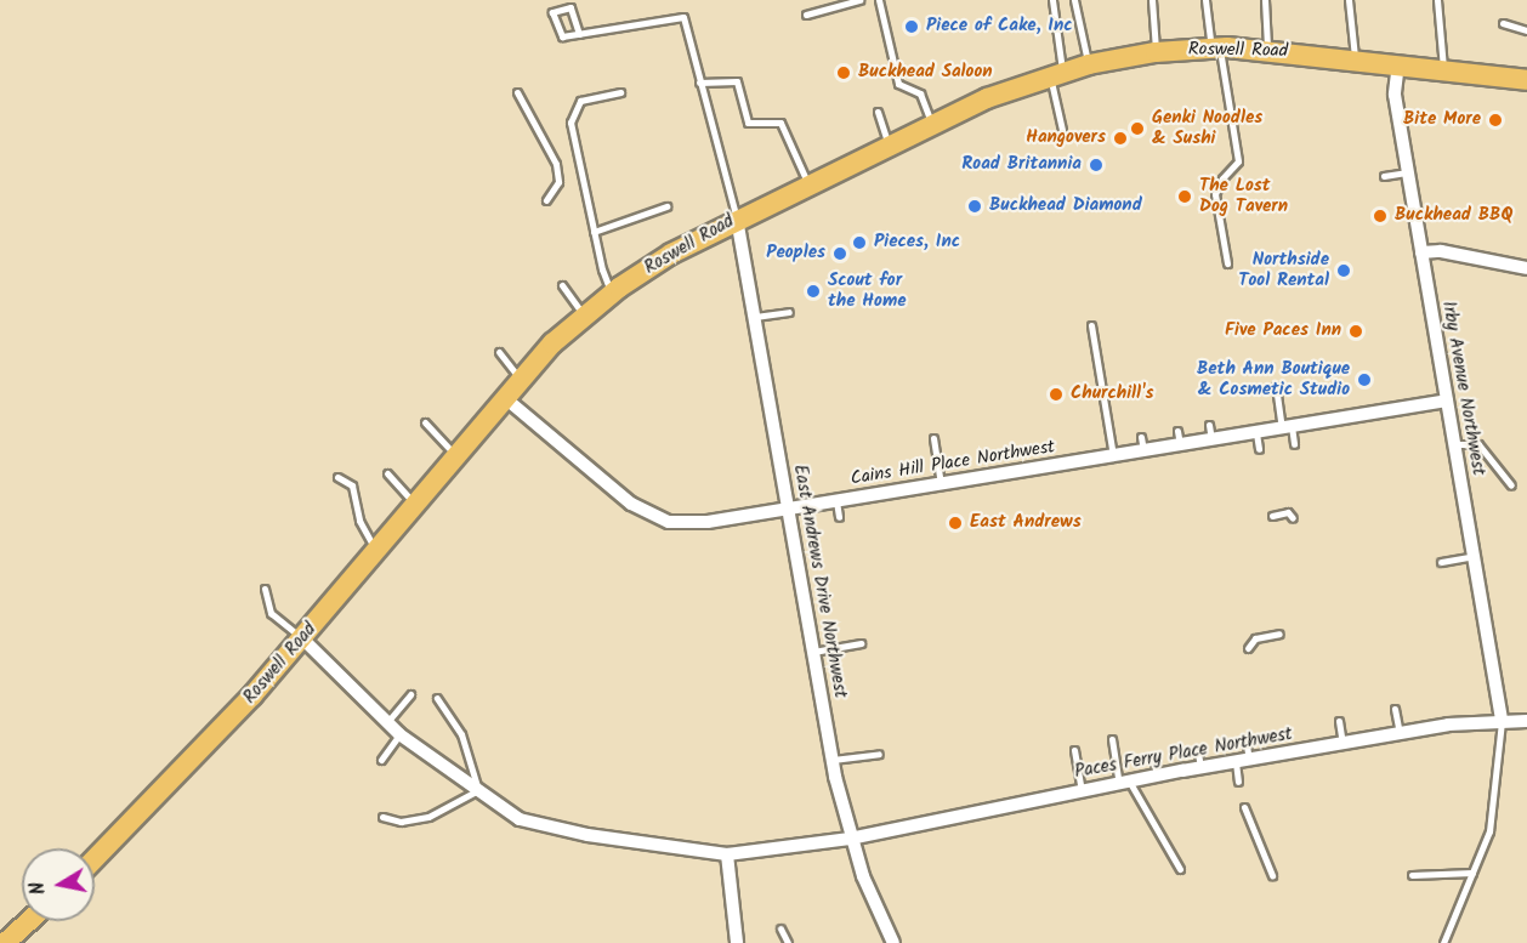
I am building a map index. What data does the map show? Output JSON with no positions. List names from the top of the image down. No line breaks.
{"streets":{"main road":["Roswell Road"],"street":["Irby Avenue Northwest","Cains Hill Place Northwest","East Andrews Drive Northwest","Paces Ferry Place Northwest"]},"crossings":[["Roswell Road","Irby Avenue Northwest"],["Roswell Road","Cains Hill Place Northwest"],["Roswell Road","East Andrews Drive Northwest"],["Roswell Road","Paces Ferry Place Northwest"],["Irby Avenue Northwest","Cains Hill Place Northwest"],["Irby Avenue Northwest","Paces Ferry Place Northwest"],["Cains Hill Place Northwest","East Andrews Drive Northwest"],["East Andrews Drive Northwest","Paces Ferry Place Northwest"]],"places":["Piece of Cake, Inc","Buckhead Saloon","Bite More","Genki Noodles & Sushi","Hangovers","Road Britannia","The Lost Dog Tavern","Buckhead Diamond","Buckhead BBQ","Pieces, Inc","Peoples","Northside Tool Rental","Scout for the Home","Five Paces Inn","Beth Ann Boutique & Cosmetic Studio","Churchill's","East Andrews"],"north":"left"}
